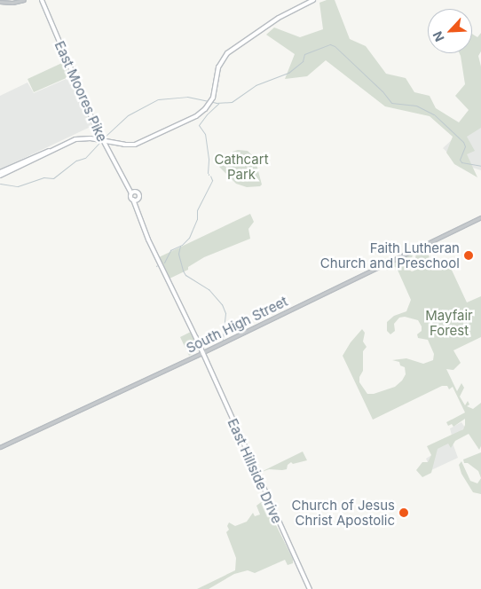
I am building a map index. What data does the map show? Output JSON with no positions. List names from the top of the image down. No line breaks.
{"streets":{"main road":["East Moores Pike","East Hillside Drive"],"street":["South High Street"]},"crossings":[["South High Street","East Hillside Drive"]],"parks":["Cathcart Park","Mayfair Forest"],"places":["Faith Lutheran Church and Preschool","Church of Jesus Christ Apostolic"],"north":"bottom left"}
